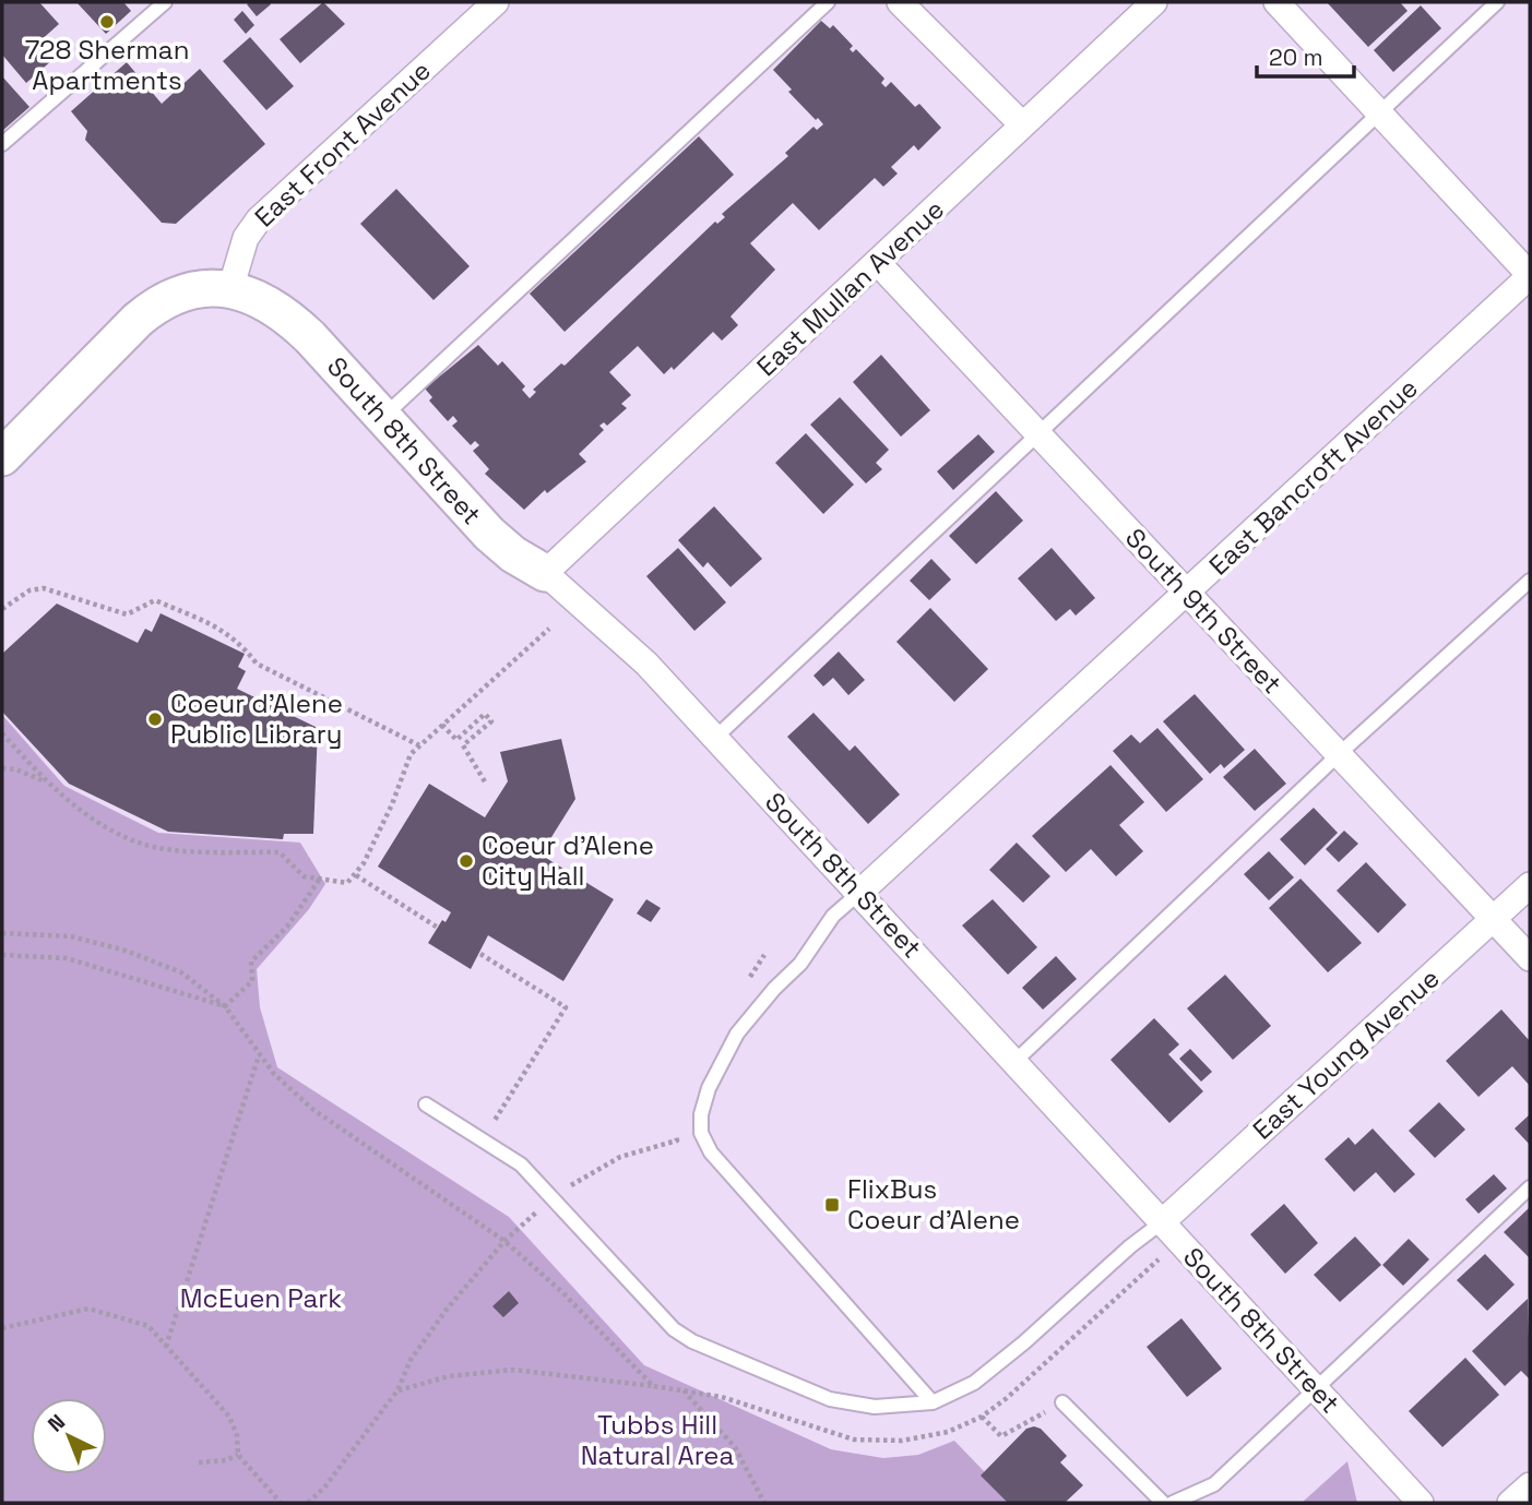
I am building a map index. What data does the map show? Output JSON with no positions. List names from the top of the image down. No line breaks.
{"streets":{"street":["East Front Avenue","East Mullan Avenue","South 8th Street","East Bancroft Avenue","South 9th Street","East Young Avenue"]},"crossings":[["East Front Avenue","South 8th Street"],["East Mullan Avenue","South 8th Street"],["East Mullan Avenue","South 9th Street"],["South 8th Street","East Bancroft Avenue"],["South 8th Street","East Young Avenue"],["East Bancroft Avenue","South 9th Street"],["South 9th Street","East Young Avenue"]],"parks":["McEuen Park","Tubbs Hill Natural Area"],"places":{"other":["728 Sherman Apartments","Coeur d'Alene Public Library","Coeur d'Alene City Hall"],"transit":["FlixBus Coeur d'Alene"]},"scale_bar":"20 m","north":"top left"}
